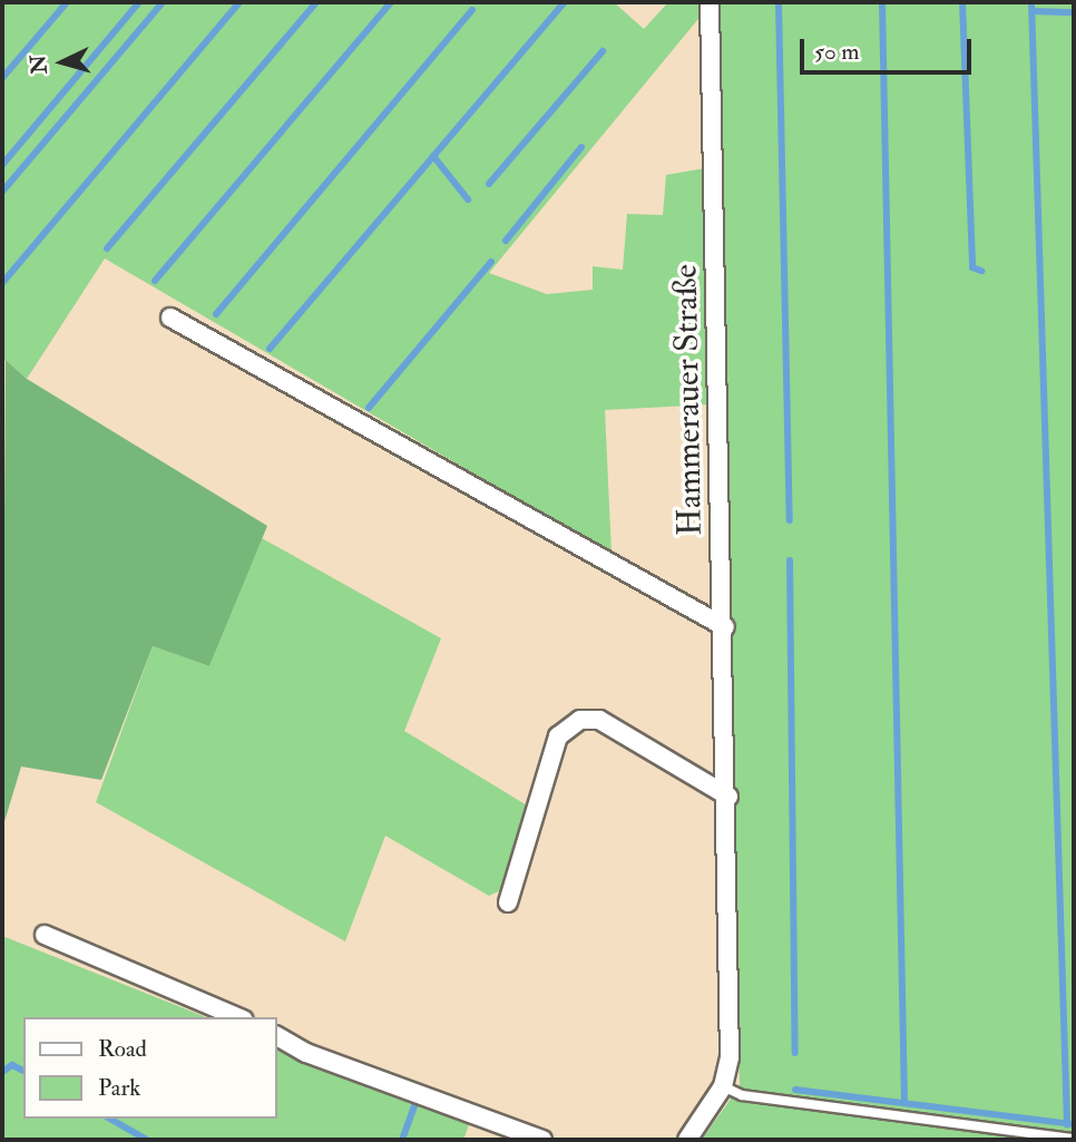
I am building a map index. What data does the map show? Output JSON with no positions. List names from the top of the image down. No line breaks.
{"streets":{"street":["Hammerauer Straße"]},"legend":["Road","Park"],"scale_bar":"50 m","north":"left"}
